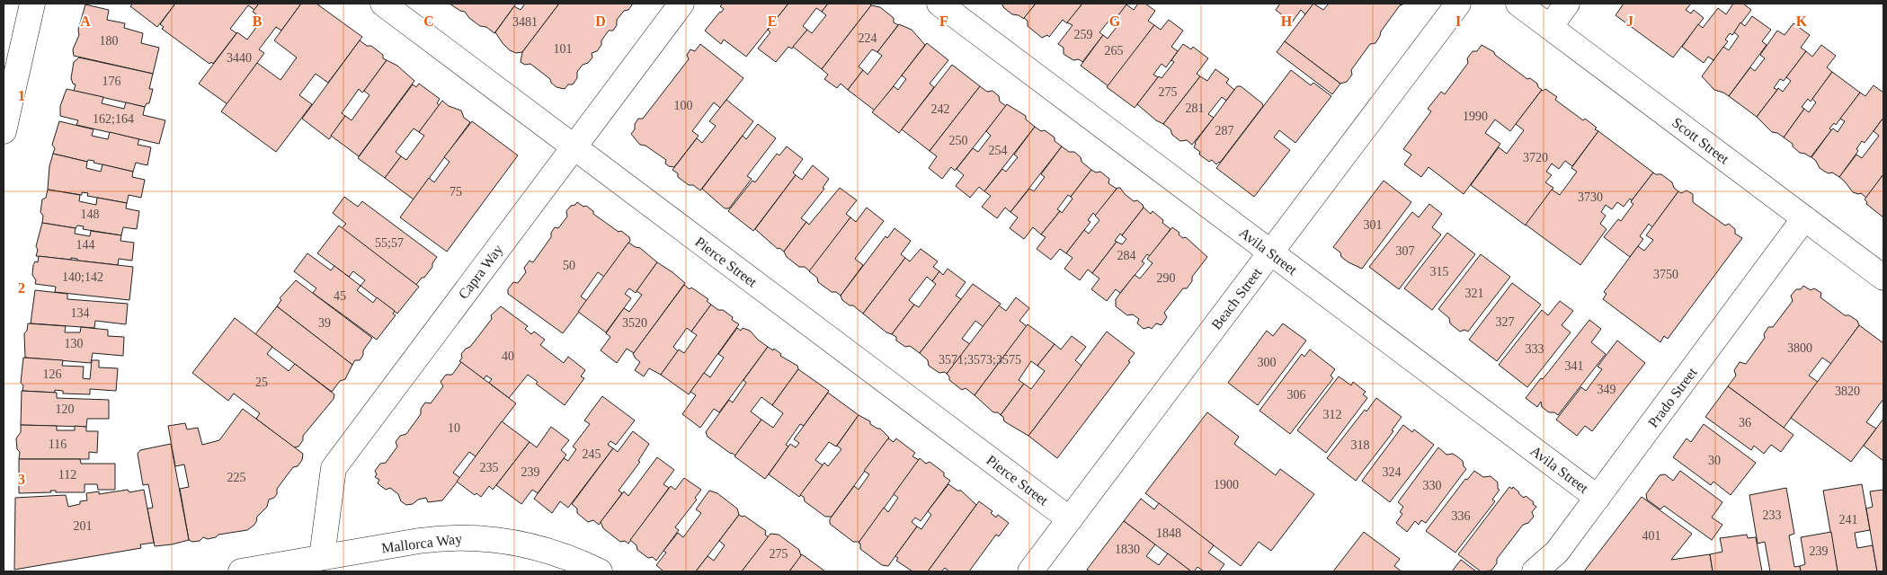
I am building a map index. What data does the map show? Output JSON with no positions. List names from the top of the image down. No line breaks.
{"streets":{"street":["Scott Street","Avila Street","Pierce Street","Capra Way","Beach Street","Prado Street","Mallorca Way"]},"crossings":[["Scott Street","Prado Street"],["Avila Street","Beach Street"],["Avila Street","Prado Street"],["Pierce Street","Capra Way"],["Pierce Street","Beach Street"],["Capra Way","Mallorca Way"]],"house_numbers":["3481","259","224","180","101","265","3440","176","275","100","281","242","1990","162;164","287","250","254","3720","75","3730","148","301","55;57","144","307","284","50","315","3750","140;142","290","321","45","134","327","39","3520","130","3800","333","40","3571;3573;3575","300","341","126","25","349","3820","306","120","312","36","10","116","318","245","30","235","239","324","112","225","1900","330","233","336","241","201","1848","401","1830","239","275"],"grid":{"columns":["A","B","C","D","E","F","G","H","I","J","K"],"rows":["1","2","3"]}}
